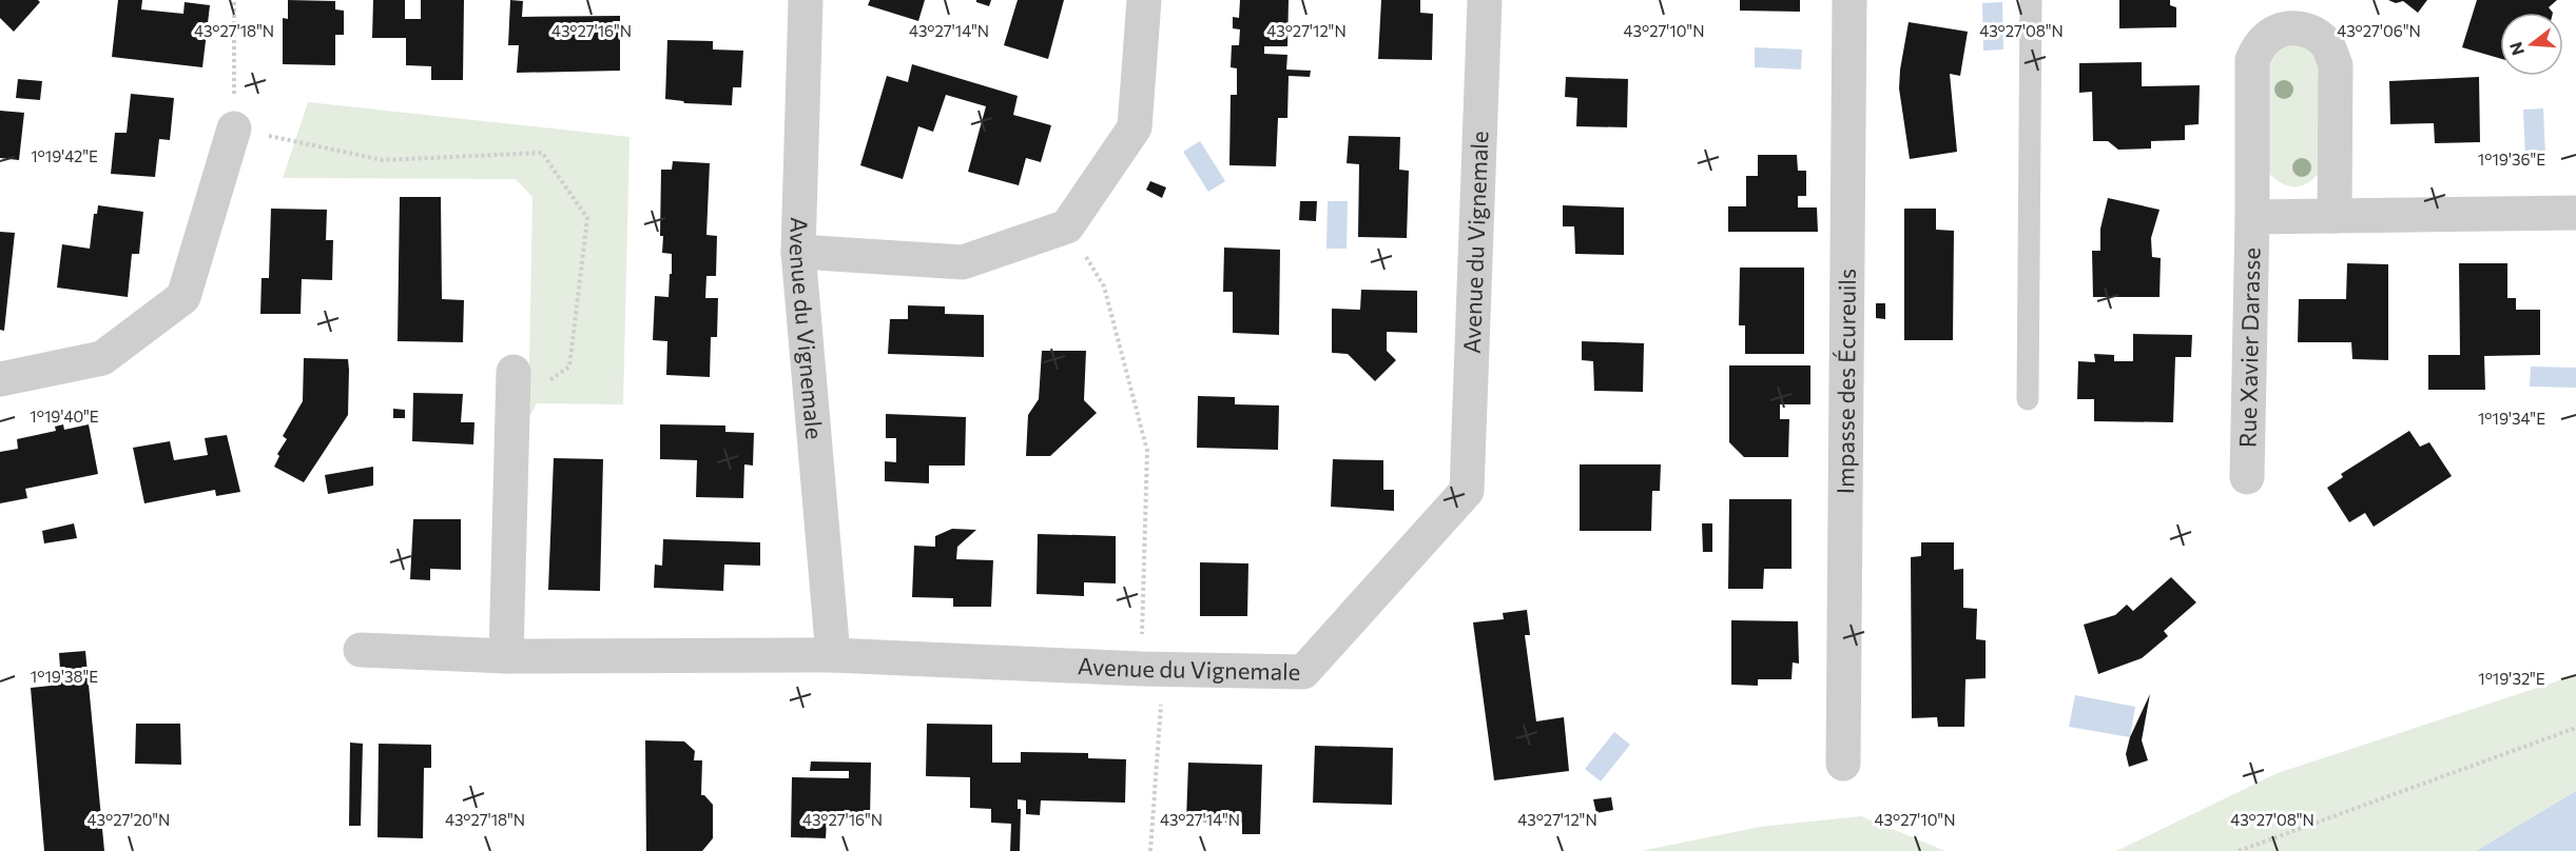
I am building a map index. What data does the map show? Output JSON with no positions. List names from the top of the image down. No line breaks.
{"streets":{"street":["Avenue du Vignemale","Rue Xavier Darasse","Impasse des Écureuils"]},"north":"left","coordinates":["43°27'06\"N","43°27'18\"N","43°27'16\"N","43°27'14\"N","43°27'12\"N","43°27'10\"N","43°27'08\"N","1°19'42\"E","1°19'36\"E","1°19'40\"E","1°19'34\"E","1°19'38\"E","1°19'32\"E","43°27'20\"N"]}
